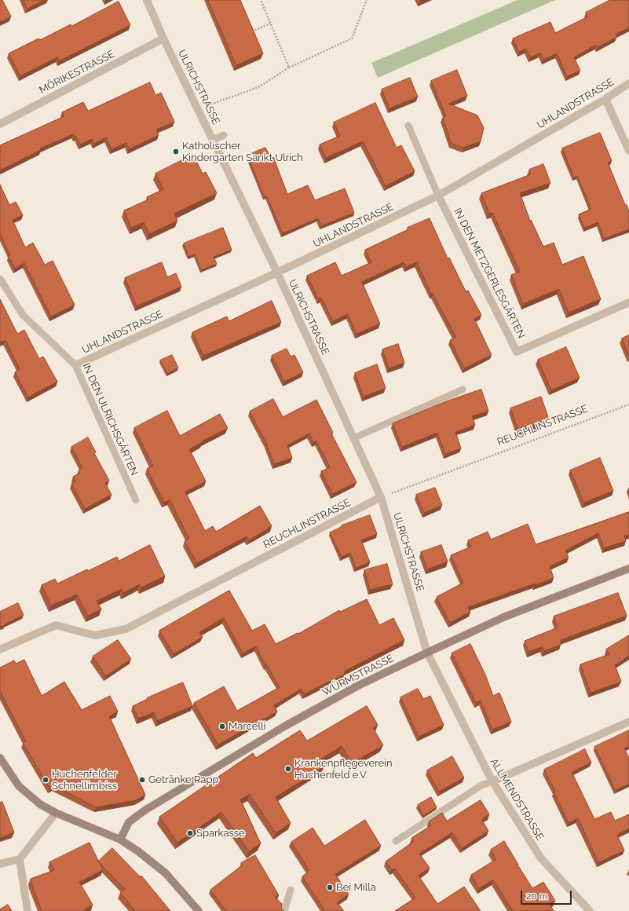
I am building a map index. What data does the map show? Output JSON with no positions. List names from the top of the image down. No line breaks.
{"streets":{"street":["MÖRIKESTRASSE","ULRICHSTRASSE","UHLANDSTRASSE","IN DEN METZGERLESGÄRTEN","REUCHLINSTRASSE","WÜRMSTRASSE","ALLMENDSTRASSE"],"lane":["IN DEN ULRICHSGÄRTEN"]},"crossings":[["MÖRIKESTRASSE","ULRICHSTRASSE"],["ULRICHSTRASSE","UHLANDSTRASSE"],["ULRICHSTRASSE","REUCHLINSTRASSE"],["ULRICHSTRASSE","WÜRMSTRASSE"],["ULRICHSTRASSE","ALLMENDSTRASSE"],["UHLANDSTRASSE","IN DEN METZGERLESGÄRTEN"],["UHLANDSTRASSE","IN DEN ULRICHSGÄRTEN"],["WÜRMSTRASSE","ALLMENDSTRASSE"]],"places":["Katholischer Kindergarten Sankt Ulrich","Marcelli","Krankenpflegeverein Huchenfeld e.V.","Huchenfelder Schnellimbiss","Getränke Rapp","Sparkasse","Bei Milla"],"scale_bar":"20 m"}
